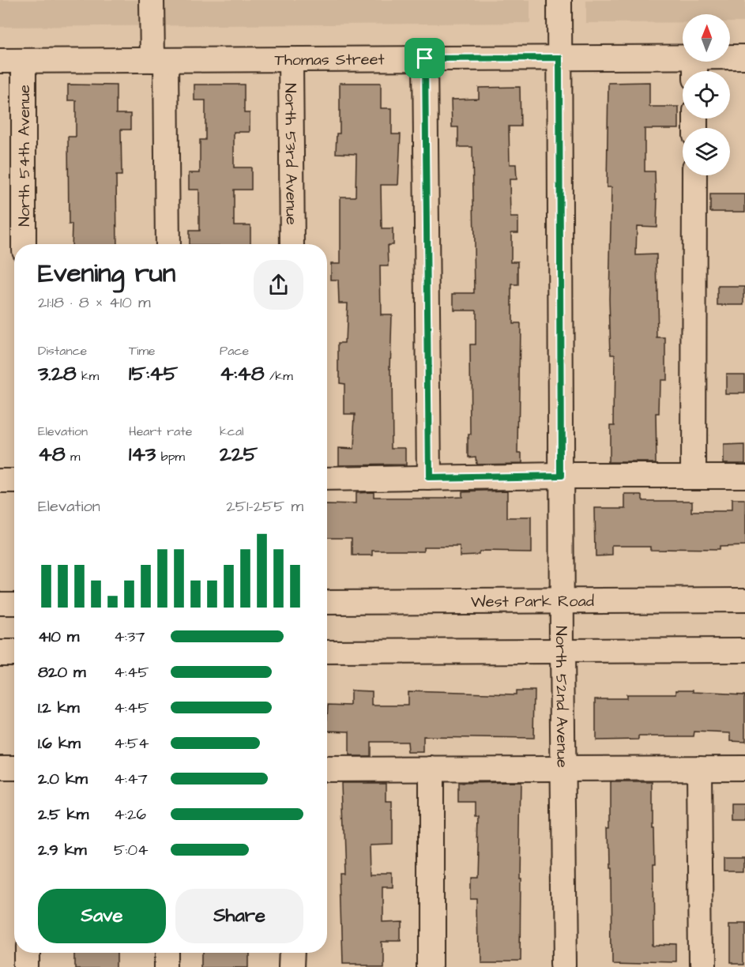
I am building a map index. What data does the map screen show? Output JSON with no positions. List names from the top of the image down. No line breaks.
{"streets":{"street":["Thomas Street","North 53rd Avenue","North 54th Avenue","West Park Road","North 52nd Avenue"]},"crossings":[["Thomas Street","North 53rd Avenue"],["Thomas Street","North 54th Avenue"],["Thomas Street","North 52nd Avenue"],["West Park Road","North 52nd Avenue"]],"north":"top","page":{"heading":["Evening run","21:18 · 8 × 410 m"],"stats":[["Distance","3.28 km"],["Time","15:45"],["Pace","4:48 /km"],["Elevation","48 m"],["Heart rate","143 bpm"],["kcal","225"]],"chart":["Elevation","251–255 m"],"list":[{"name":"410 m","note":"4:37"},{"name":"820 m","note":"4:45"},{"name":"1.2 km","note":"4:45"},{"name":"1.6 km","note":"4:54"},{"name":"2.0 km","note":"4:47"},{"name":"2.5 km","note":"4:26"},{"name":"2.9 km","note":"5:04"}],"buttons":["Save","Share"]}}
